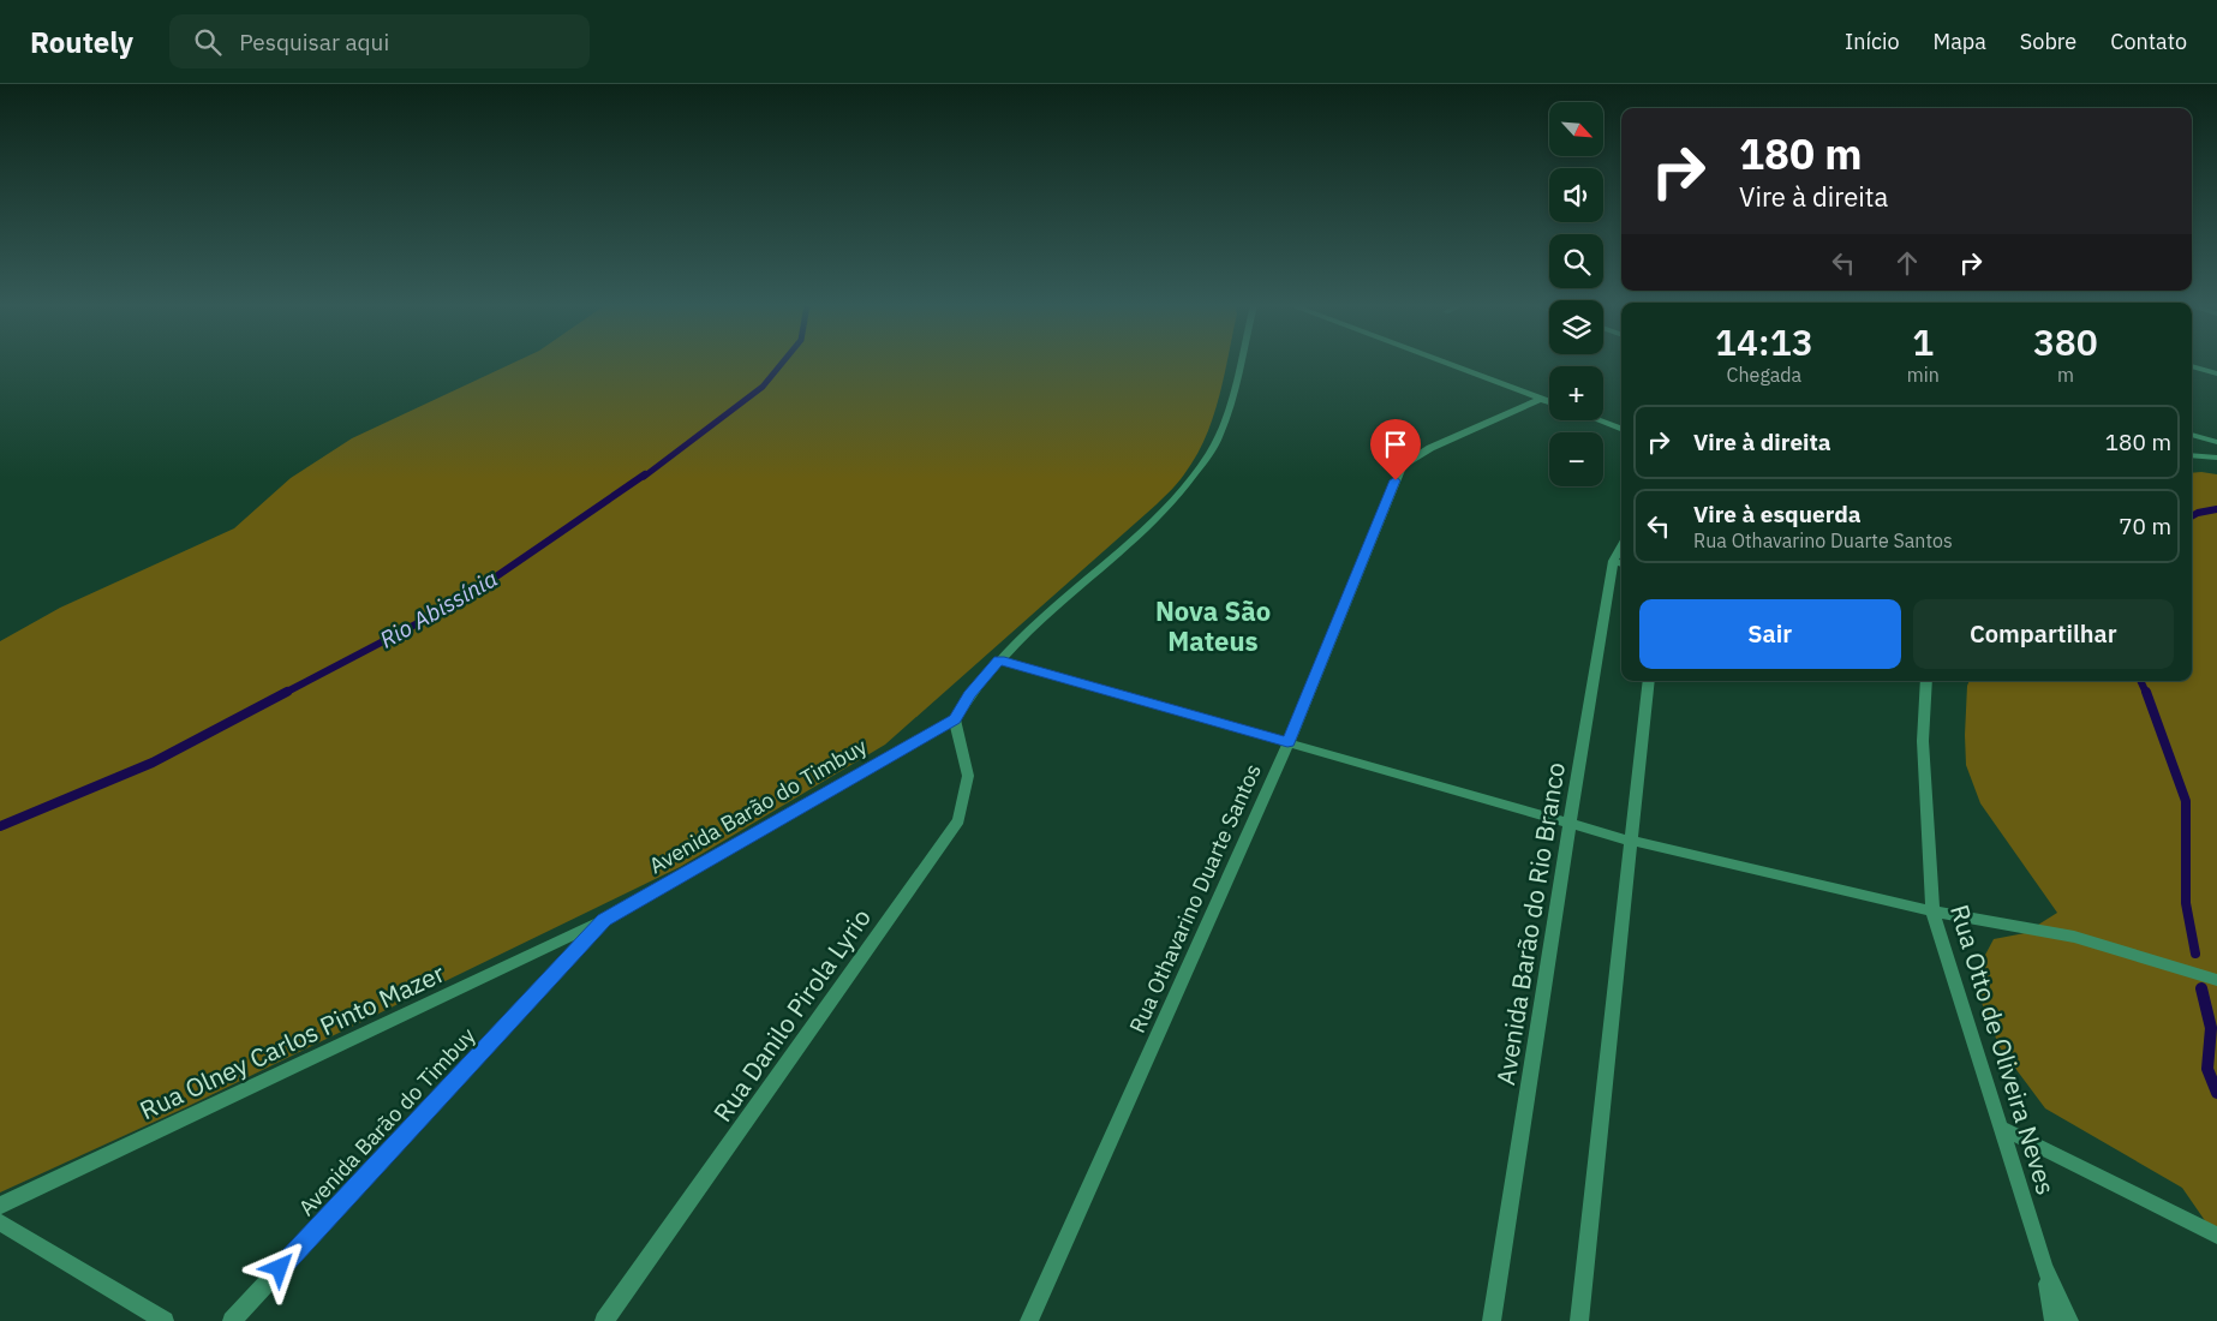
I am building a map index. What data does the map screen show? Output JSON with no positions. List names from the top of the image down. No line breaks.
{"streets":{"street":["Avenida Barão do Timbuy","Rua Othavarino Duarte Santos","Avenida Barão do Rio Branco","Rua Danilo Pirola Lyrio","Rua Olney Carlos Pinto Mazer","Rua Otto de Oliveira Neves"]},"crossings":[["Avenida Barão do Timbuy","Rua Danilo Pirola Lyrio"],["Avenida Barão do Timbuy","Rua Olney Carlos Pinto Mazer"]],"districts":["Nova São Mateus"],"water":["Rio Abissínia"],"north":"bottom right","page":{"header":"Routely","search":"Pesquisar aqui","nav":["Início","Mapa","Sobre","Contato"],"map_buttons":["+","−"],"turn":["180 m","Vire à direita"],"eta":["14:13","Chegada","1","min","380","m"],"list":[{"name":"Vire à direita","value":"180 m"},{"name":"Vire à esquerda","note":"Rua Othavarino Duarte Santos","value":"70 m"}],"buttons":["Sair","Compartilhar"]}}
